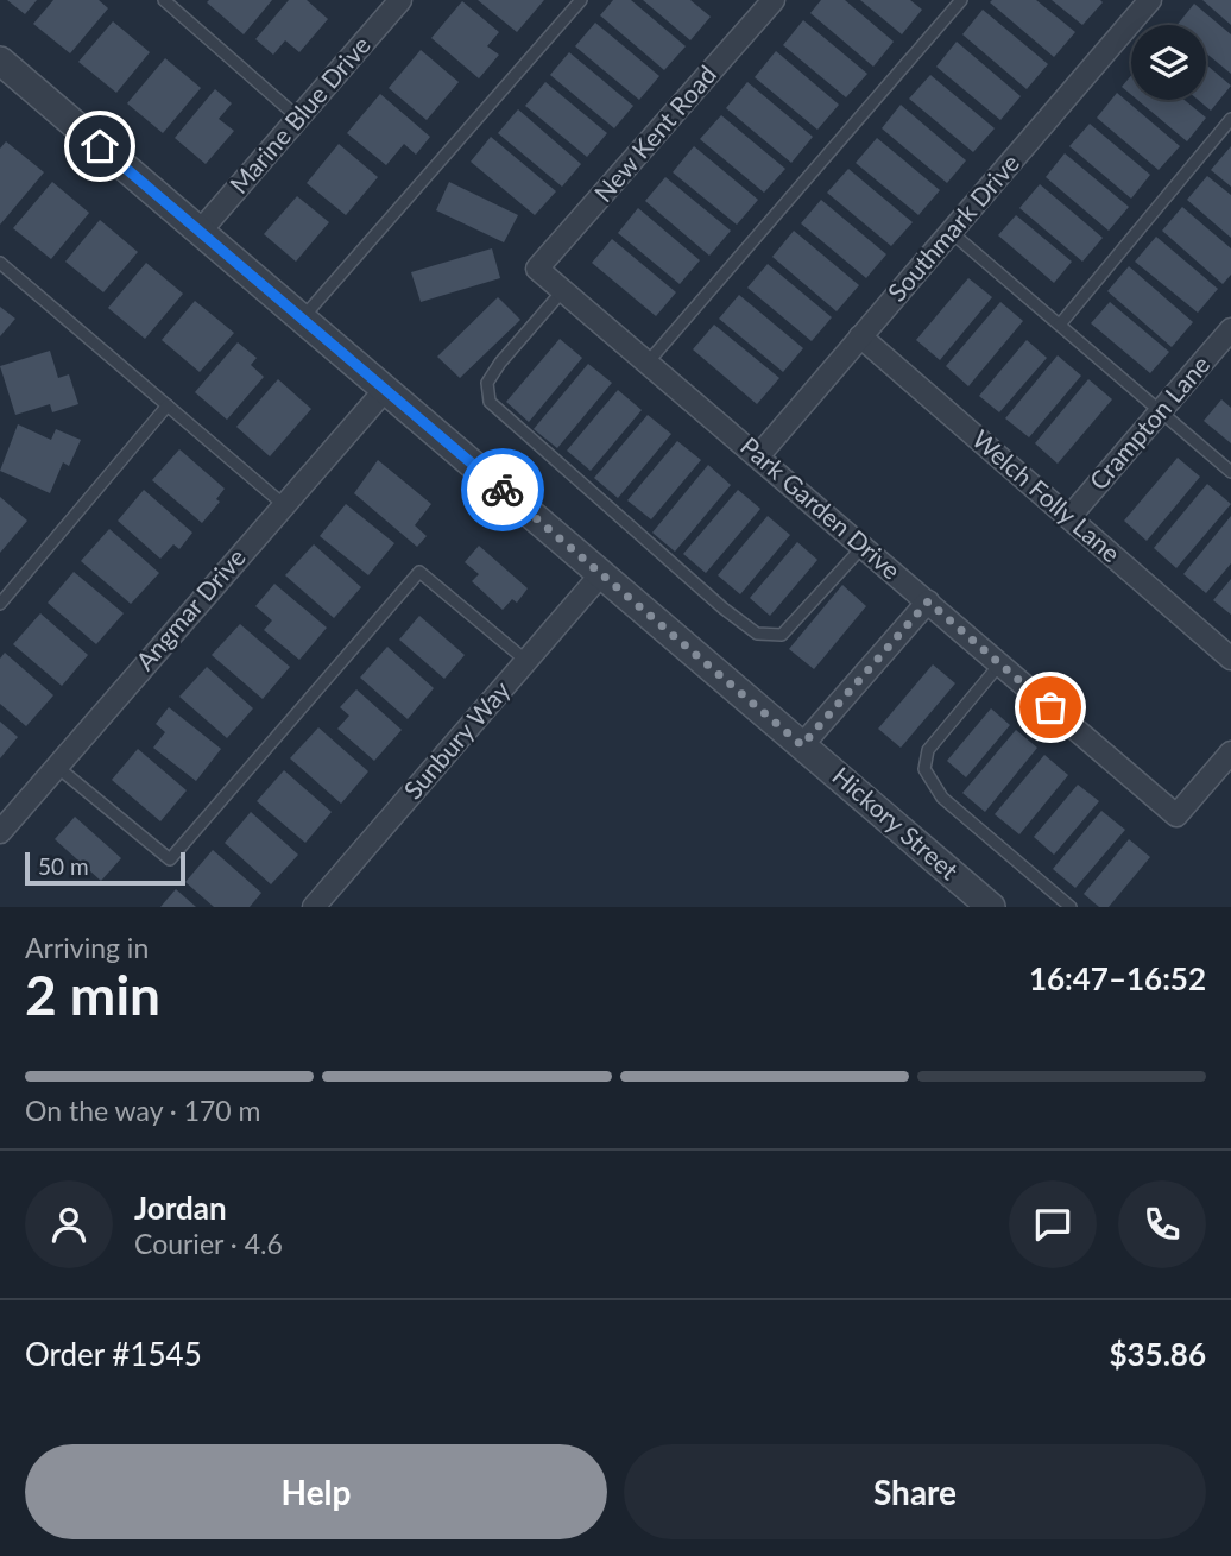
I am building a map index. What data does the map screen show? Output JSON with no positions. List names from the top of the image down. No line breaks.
{"streets":{"street":["Marine Blue Drive","New Kent Road","Southmark Drive","Crampton Lane","Welch Folly Lane","Park Garden Drive","Angmar Drive","Sunbury Way","Hickory Street"]},"crossings":[["Marine Blue Drive","Hickory Street"],["New Kent Road","Park Garden Drive"],["Southmark Drive","Welch Folly Lane"],["Southmark Drive","Park Garden Drive"],["Crampton Lane","Welch Folly Lane"],["Angmar Drive","Hickory Street"],["Sunbury Way","Hickory Street"]],"scale_bar":"50 m","page":{"scale":"50 m","heading":["2 min","Arriving in","16:47–16:52"],"panel":["Jordan","Courier · 4.6","Order #1545","$35.86"],"bar":"On the way · 170 m","buttons":["Help","Share"]}}
